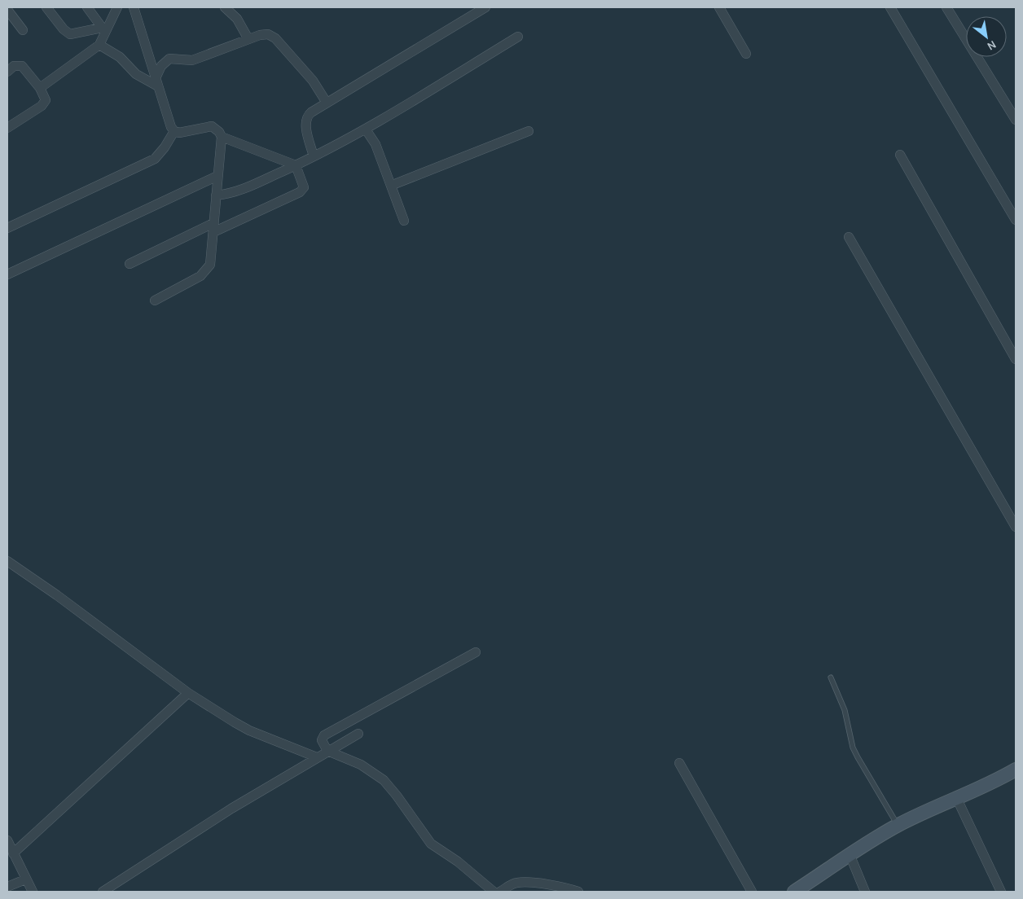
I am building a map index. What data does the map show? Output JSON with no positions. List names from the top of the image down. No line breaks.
{"north":"bottom right"}
